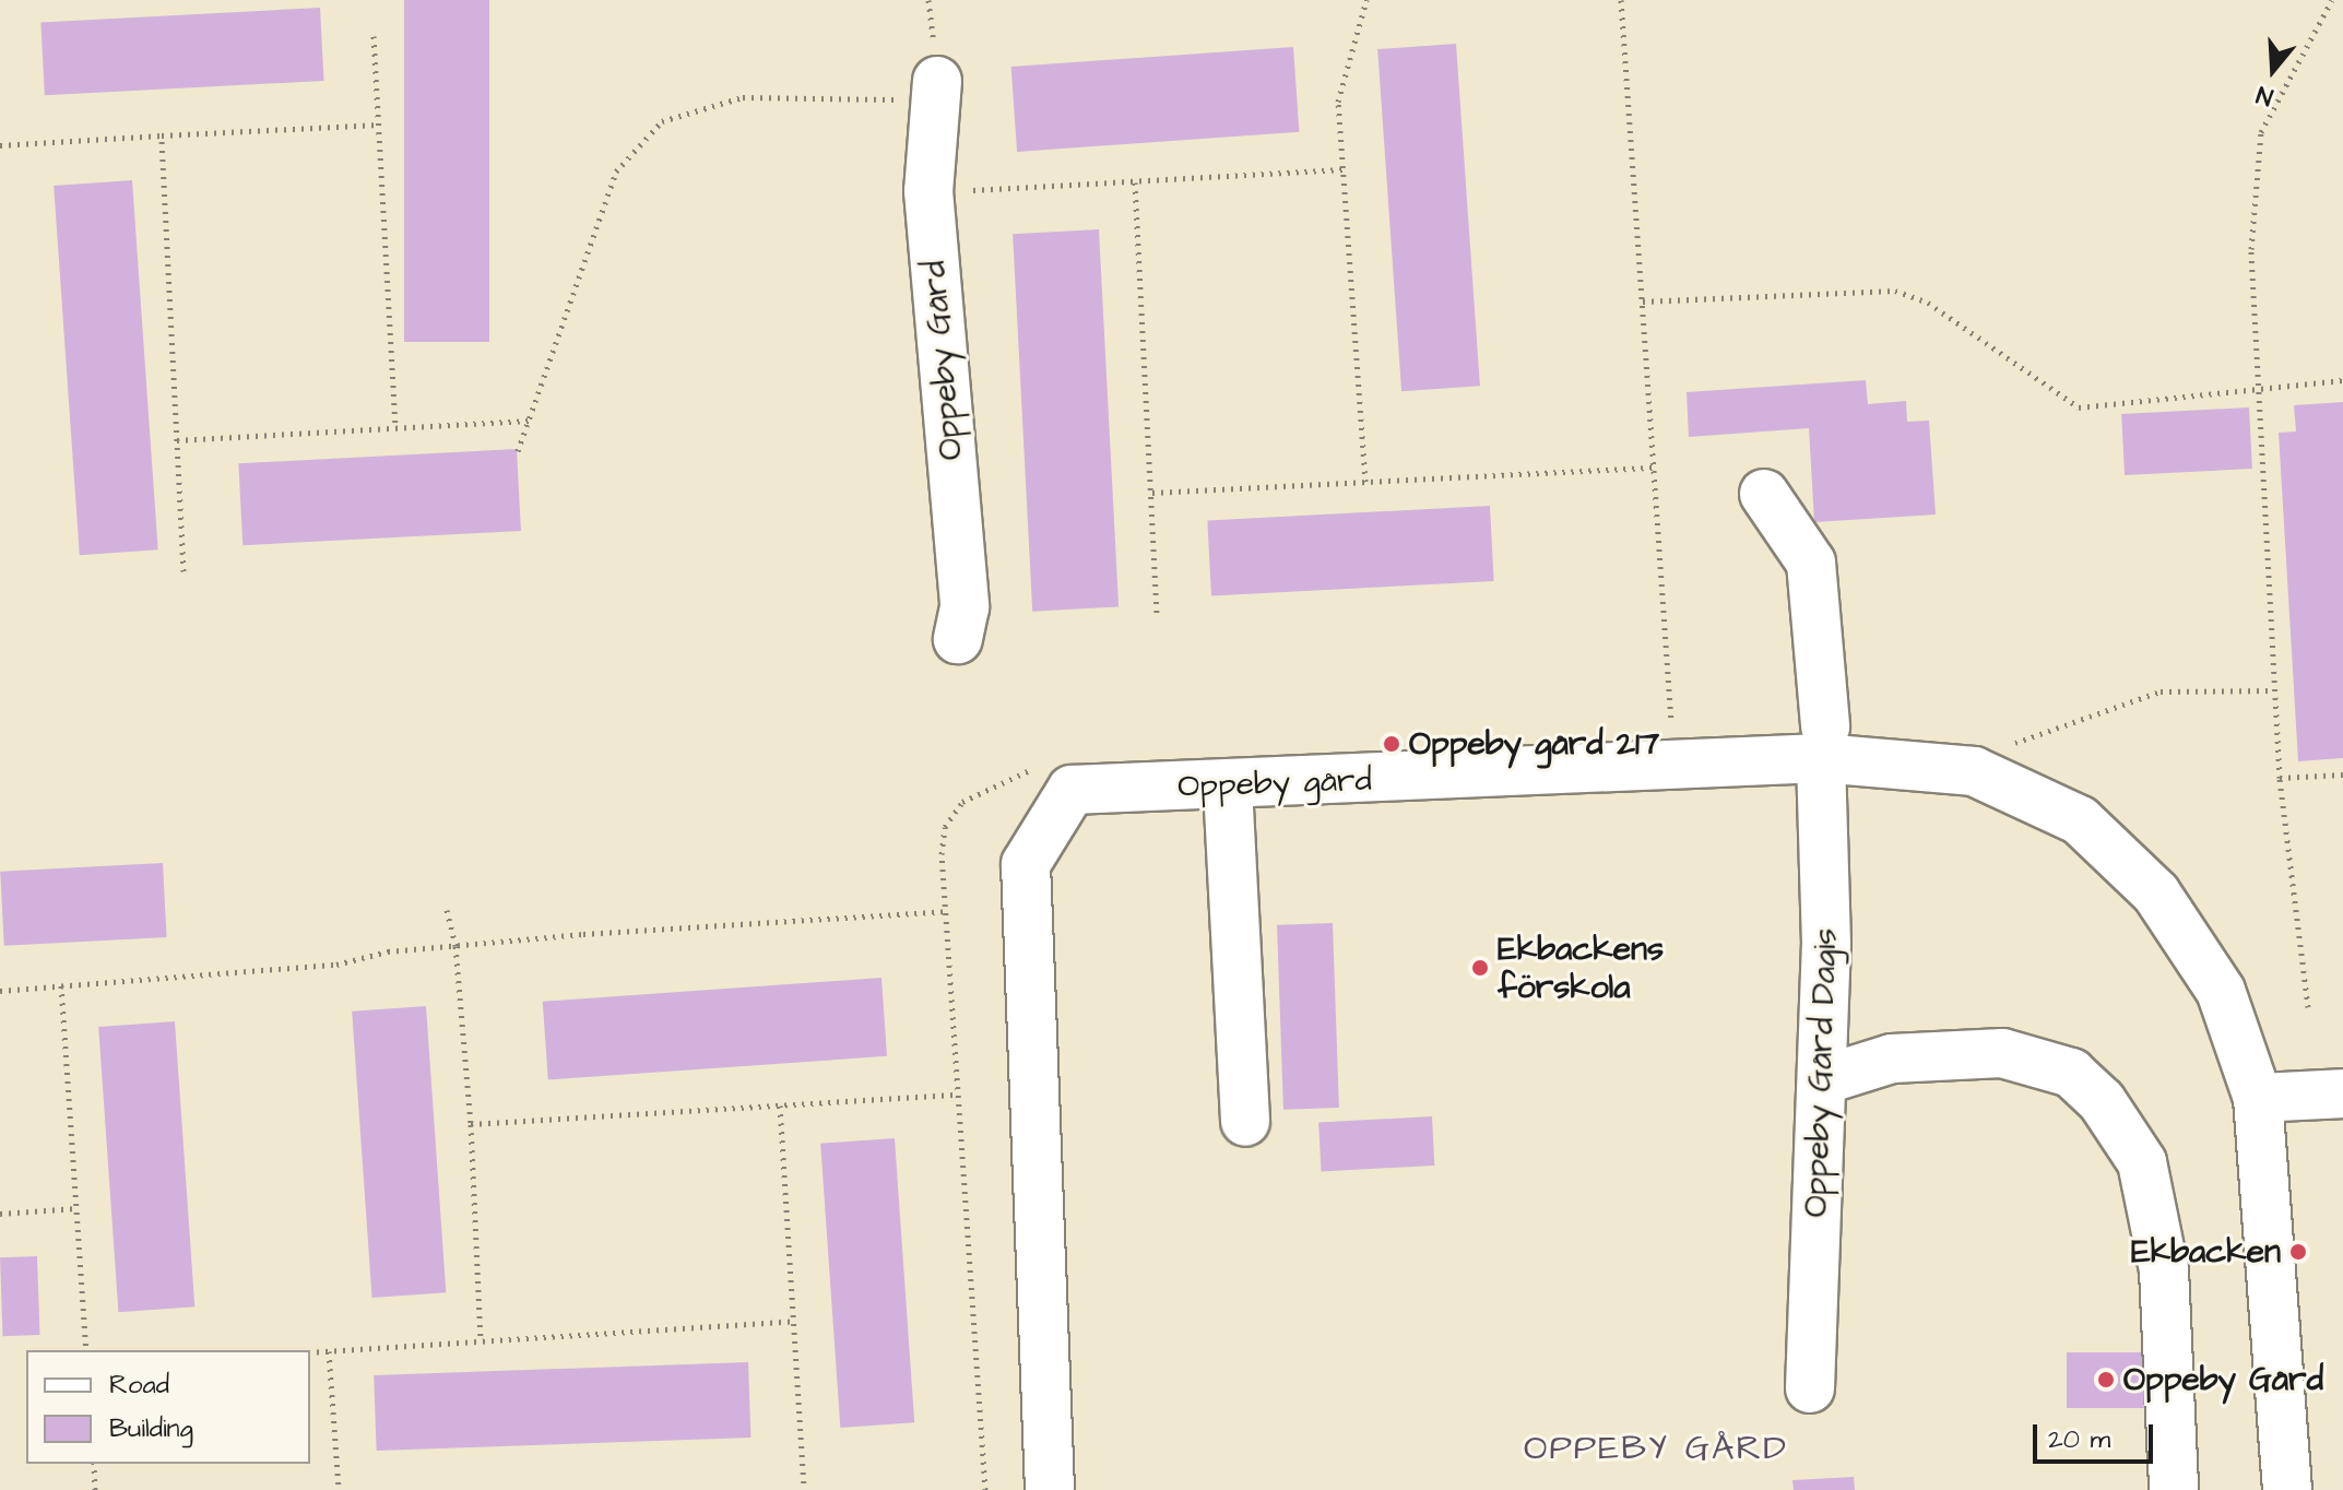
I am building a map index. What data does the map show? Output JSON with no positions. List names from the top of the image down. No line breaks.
{"streets":{"street":["Oppeby Gård","Oppeby gård","Oppeby Gård Dagis"]},"crossings":[["Oppeby gård","Oppeby Gård Dagis"]],"districts":["OPPEBY GÅRD"],"places":["Oppeby gård 217","Ekbackens förskola","Ekbacken","Oppeby Gård"],"legend":["Road","Building"],"scale_bar":"20 m","north":"bottom"}
